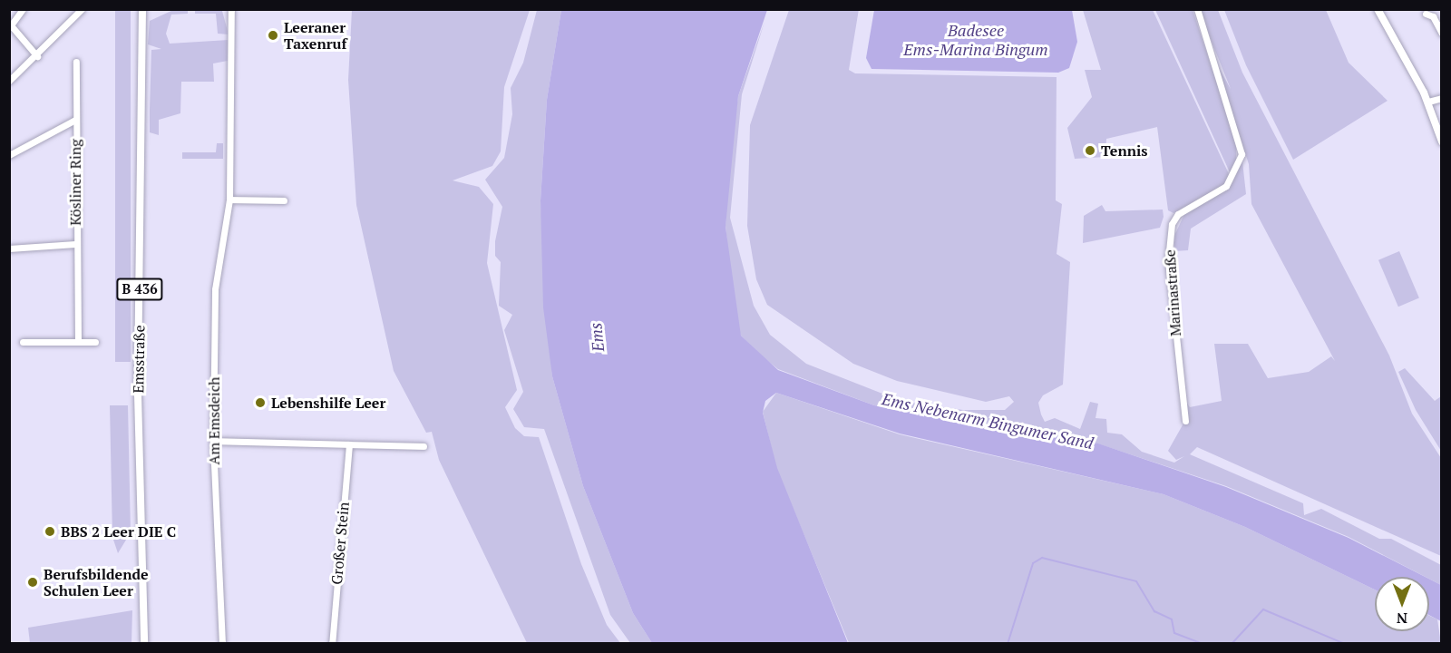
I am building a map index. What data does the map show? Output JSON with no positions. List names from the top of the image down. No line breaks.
{"streets":{"main road":["B 436","Emsstraße"],"street":["Kösliner Ring","Marinastraße","Am Emsdeich","Großer Stein"]},"water":["Badesee Ems-Marina Bingum","Ems","Ems Nebenarm Bingumer Sand"],"places":["Leeraner Taxenruf","Tennis","Lebenshilfe Leer","BBS 2 Leer DIE C","Berufsbildende Schulen Leer"],"north":"bottom"}
